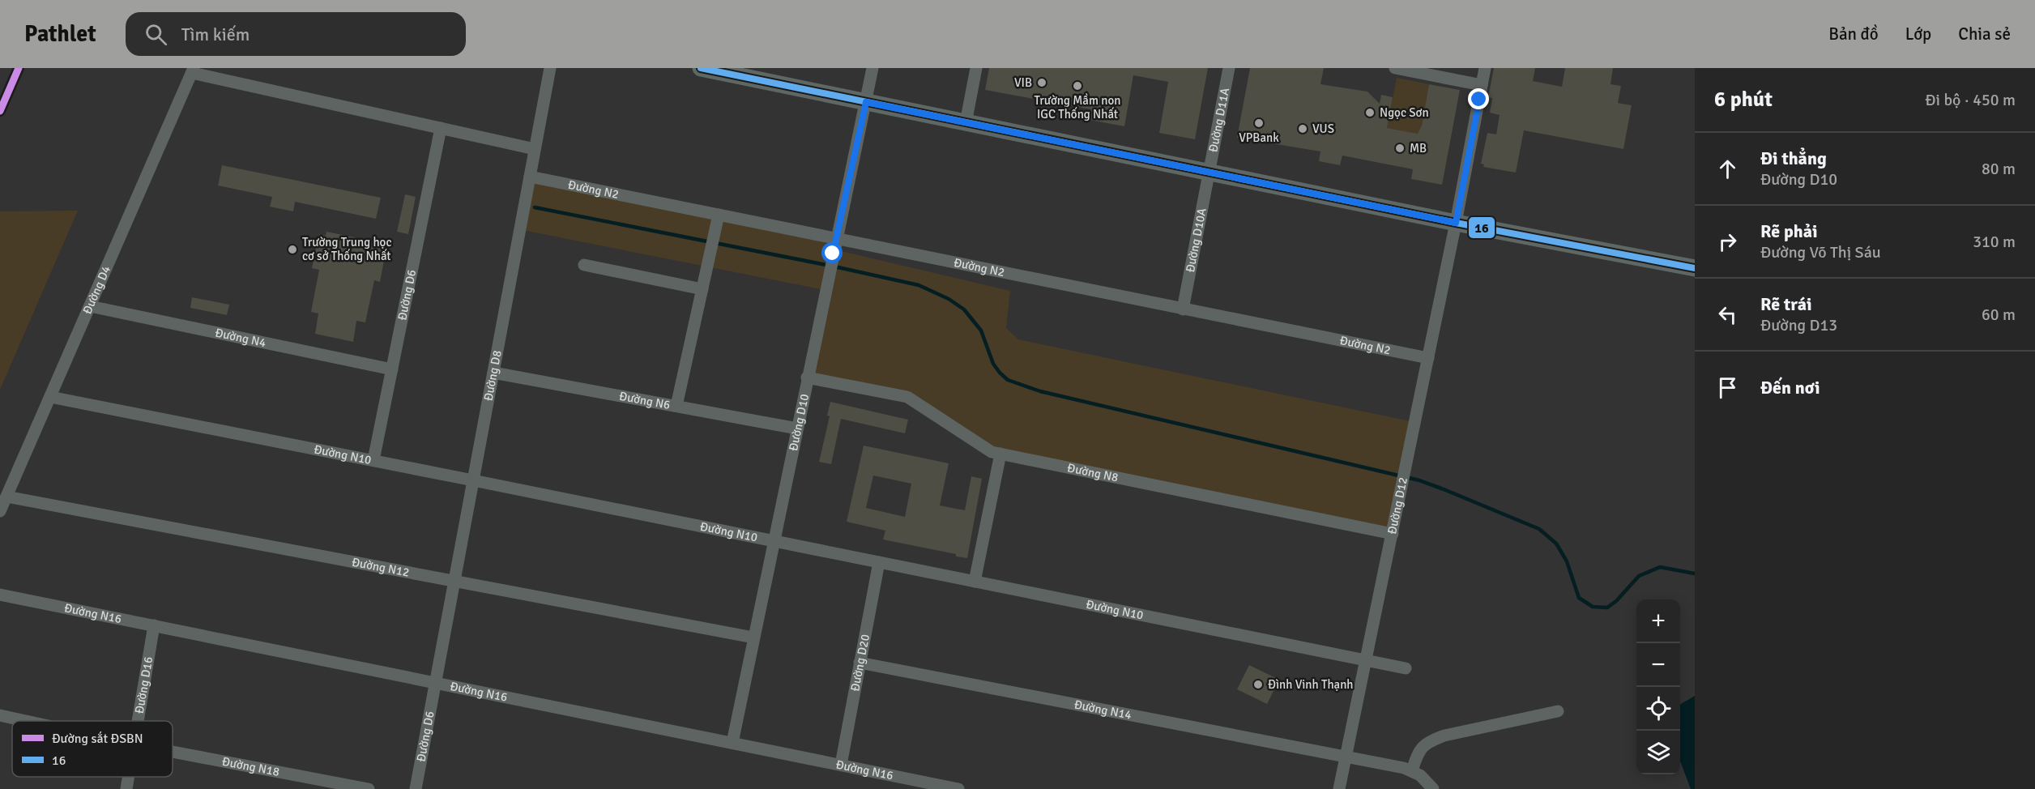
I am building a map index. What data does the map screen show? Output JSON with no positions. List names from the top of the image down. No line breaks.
{"streets":{"street":["Đường D11A","Đường N2","Đường D10A","Đường D4","Đường D6","Đường N4","Đường D8","Đường N6","Đường D10","Đường N10","Đường N8","Đường D12","Đường N12","Đường N16","Đường D20","Đường D16","Đường N14","Đường N18"]},"crossings":[["Đường D11A","Đường D10A"],["Đường N2","Đường D10A"],["Đường N2","Đường D8"],["Đường N2","Đường D10"],["Đường N2","Đường D12"],["Đường D4","Đường N4"],["Đường D4","Đường N10"],["Đường D4","Đường N12"],["Đường D6","Đường N4"],["Đường D6","Đường D8"],["Đường D6","Đường N10"],["Đường D6","Đường N16"],["Đường D8","Đường N6"],["Đường D8","Đường N10"],["Đường D8","Đường N12"],["Đường D8","Đường N16"],["Đường N6","Đường D10"],["Đường D10","Đường N10"],["Đường D10","Đường N8"],["Đường D10","Đường N12"],["Đường D10","Đường N16"],["Đường N10","Đường D12"],["Đường N10","Đường D20"],["Đường N8","Đường D12"],["Đường D12","Đường N14"],["Đường N16","Đường D20"],["Đường N16","Đường D16"],["Đường D20","Đường N14"]],"places":["VIB","Trường Mầm non IGC Thống Nhất","Ngọc Sơn","VPBank","VUS","MB","Trường Trung học cơ sở Thống Nhất","Đình Vinh Thạnh"],"lines":["rail line ĐSBN","transit line 16"],"legend":["Đường sắt ĐSBN","16"],"page":{"header":"Pathlet","search":"Tìm kiếm","nav":["Bản đồ","Lớp","Chia sẻ"],"heading":["6 phút","Đi bộ · 450 m"],"list":[["Đi thẳng","Đường D10","80 m"],["Rẽ phải","Đường Võ Thị Sáu","310 m"],["Rẽ trái","Đường D13","60 m"],"Đến nơi"],"map_buttons":["+","−"]}}
